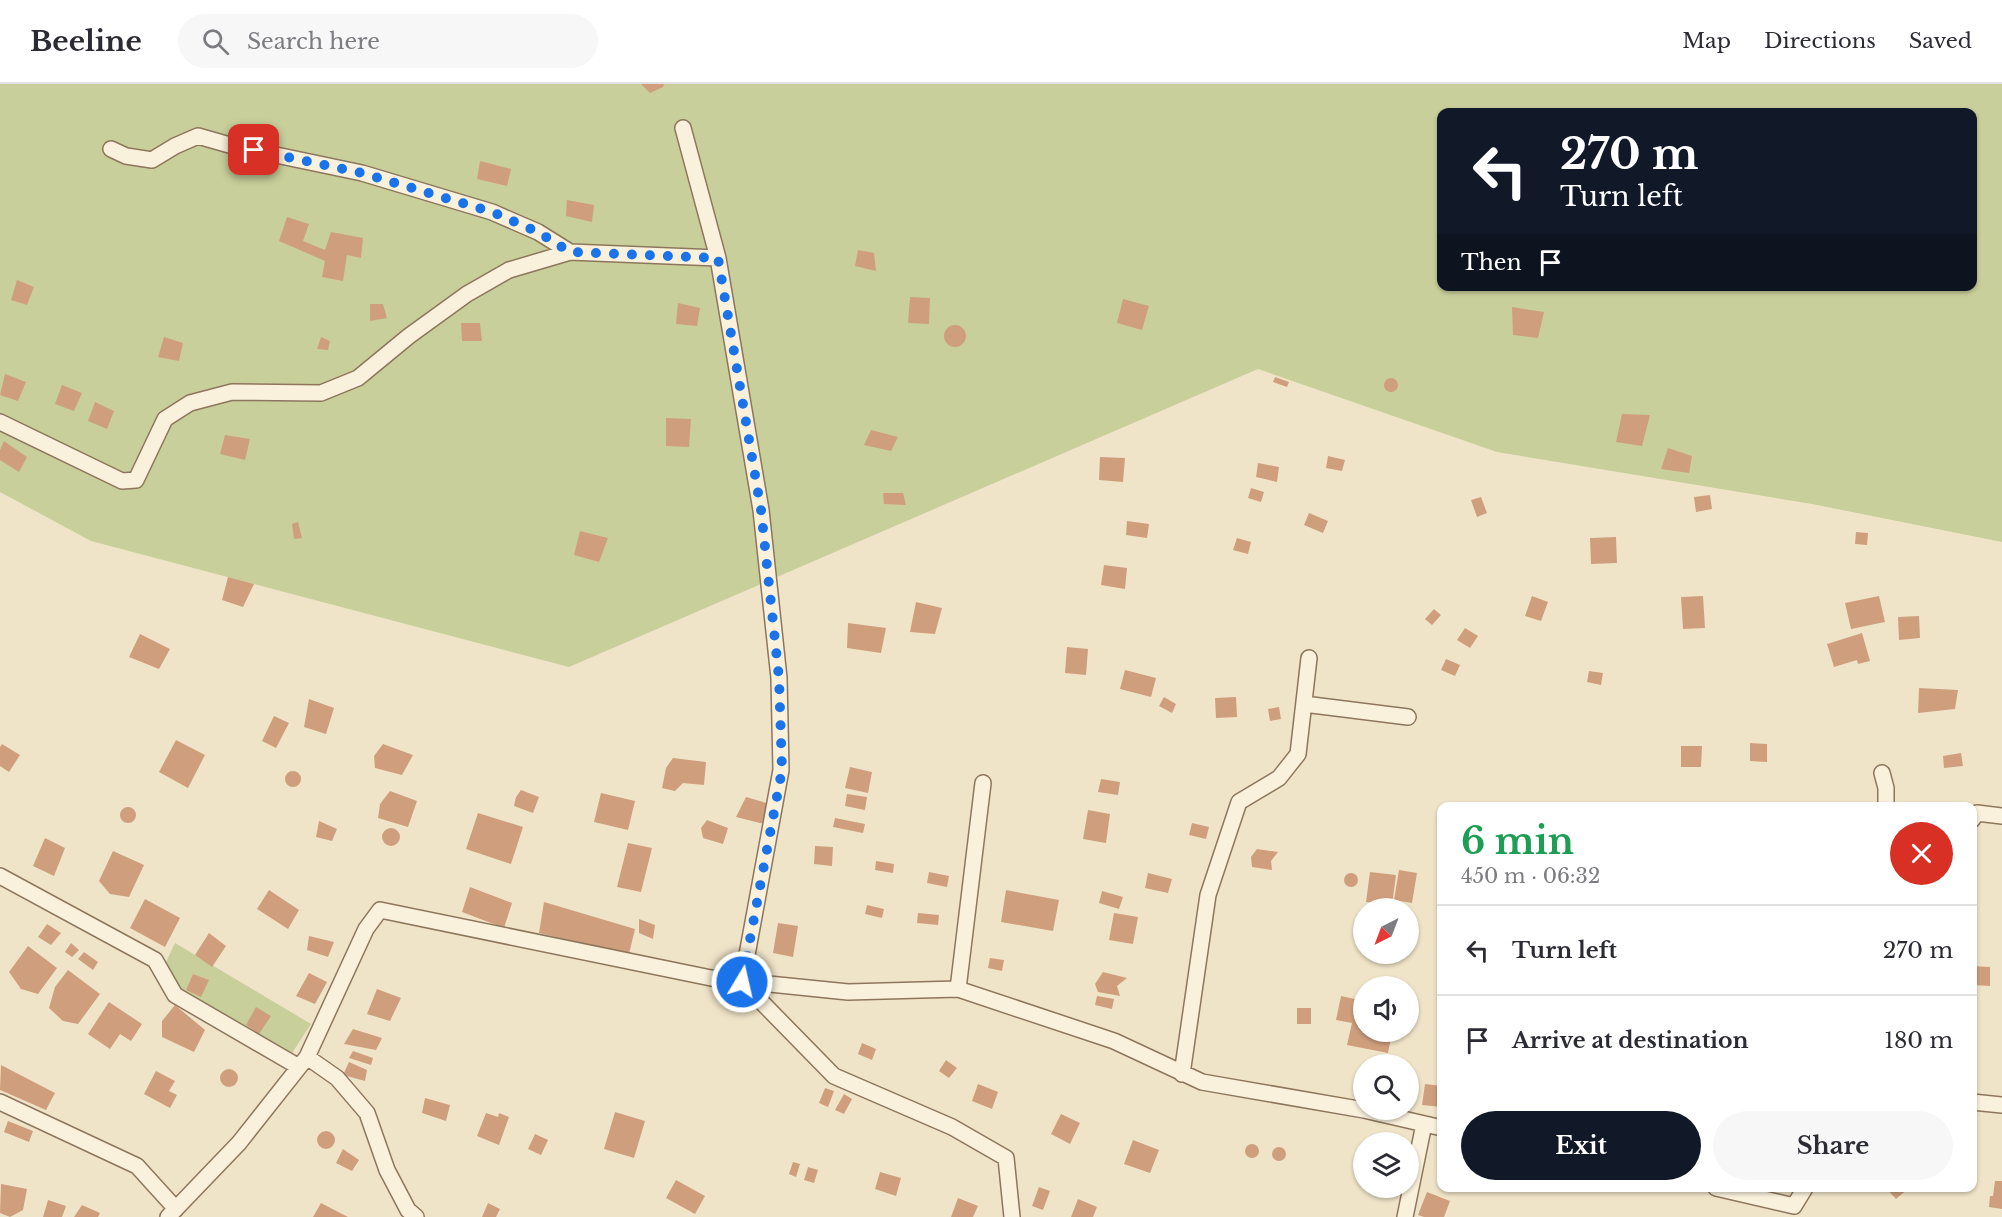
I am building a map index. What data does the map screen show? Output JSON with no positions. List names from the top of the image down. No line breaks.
{"north":"bottom left","page":{"header":"Beeline","search":"Search here","nav":["Map","Directions","Saved"],"turn":["270 m","Turn left"],"then":"Then","heading":["6 min","450 m · 06:32"],"list":[{"name":"Turn left","value":"270 m"},{"name":"Arrive at destination","value":"180 m"}],"buttons":["Exit","Share"]}}
